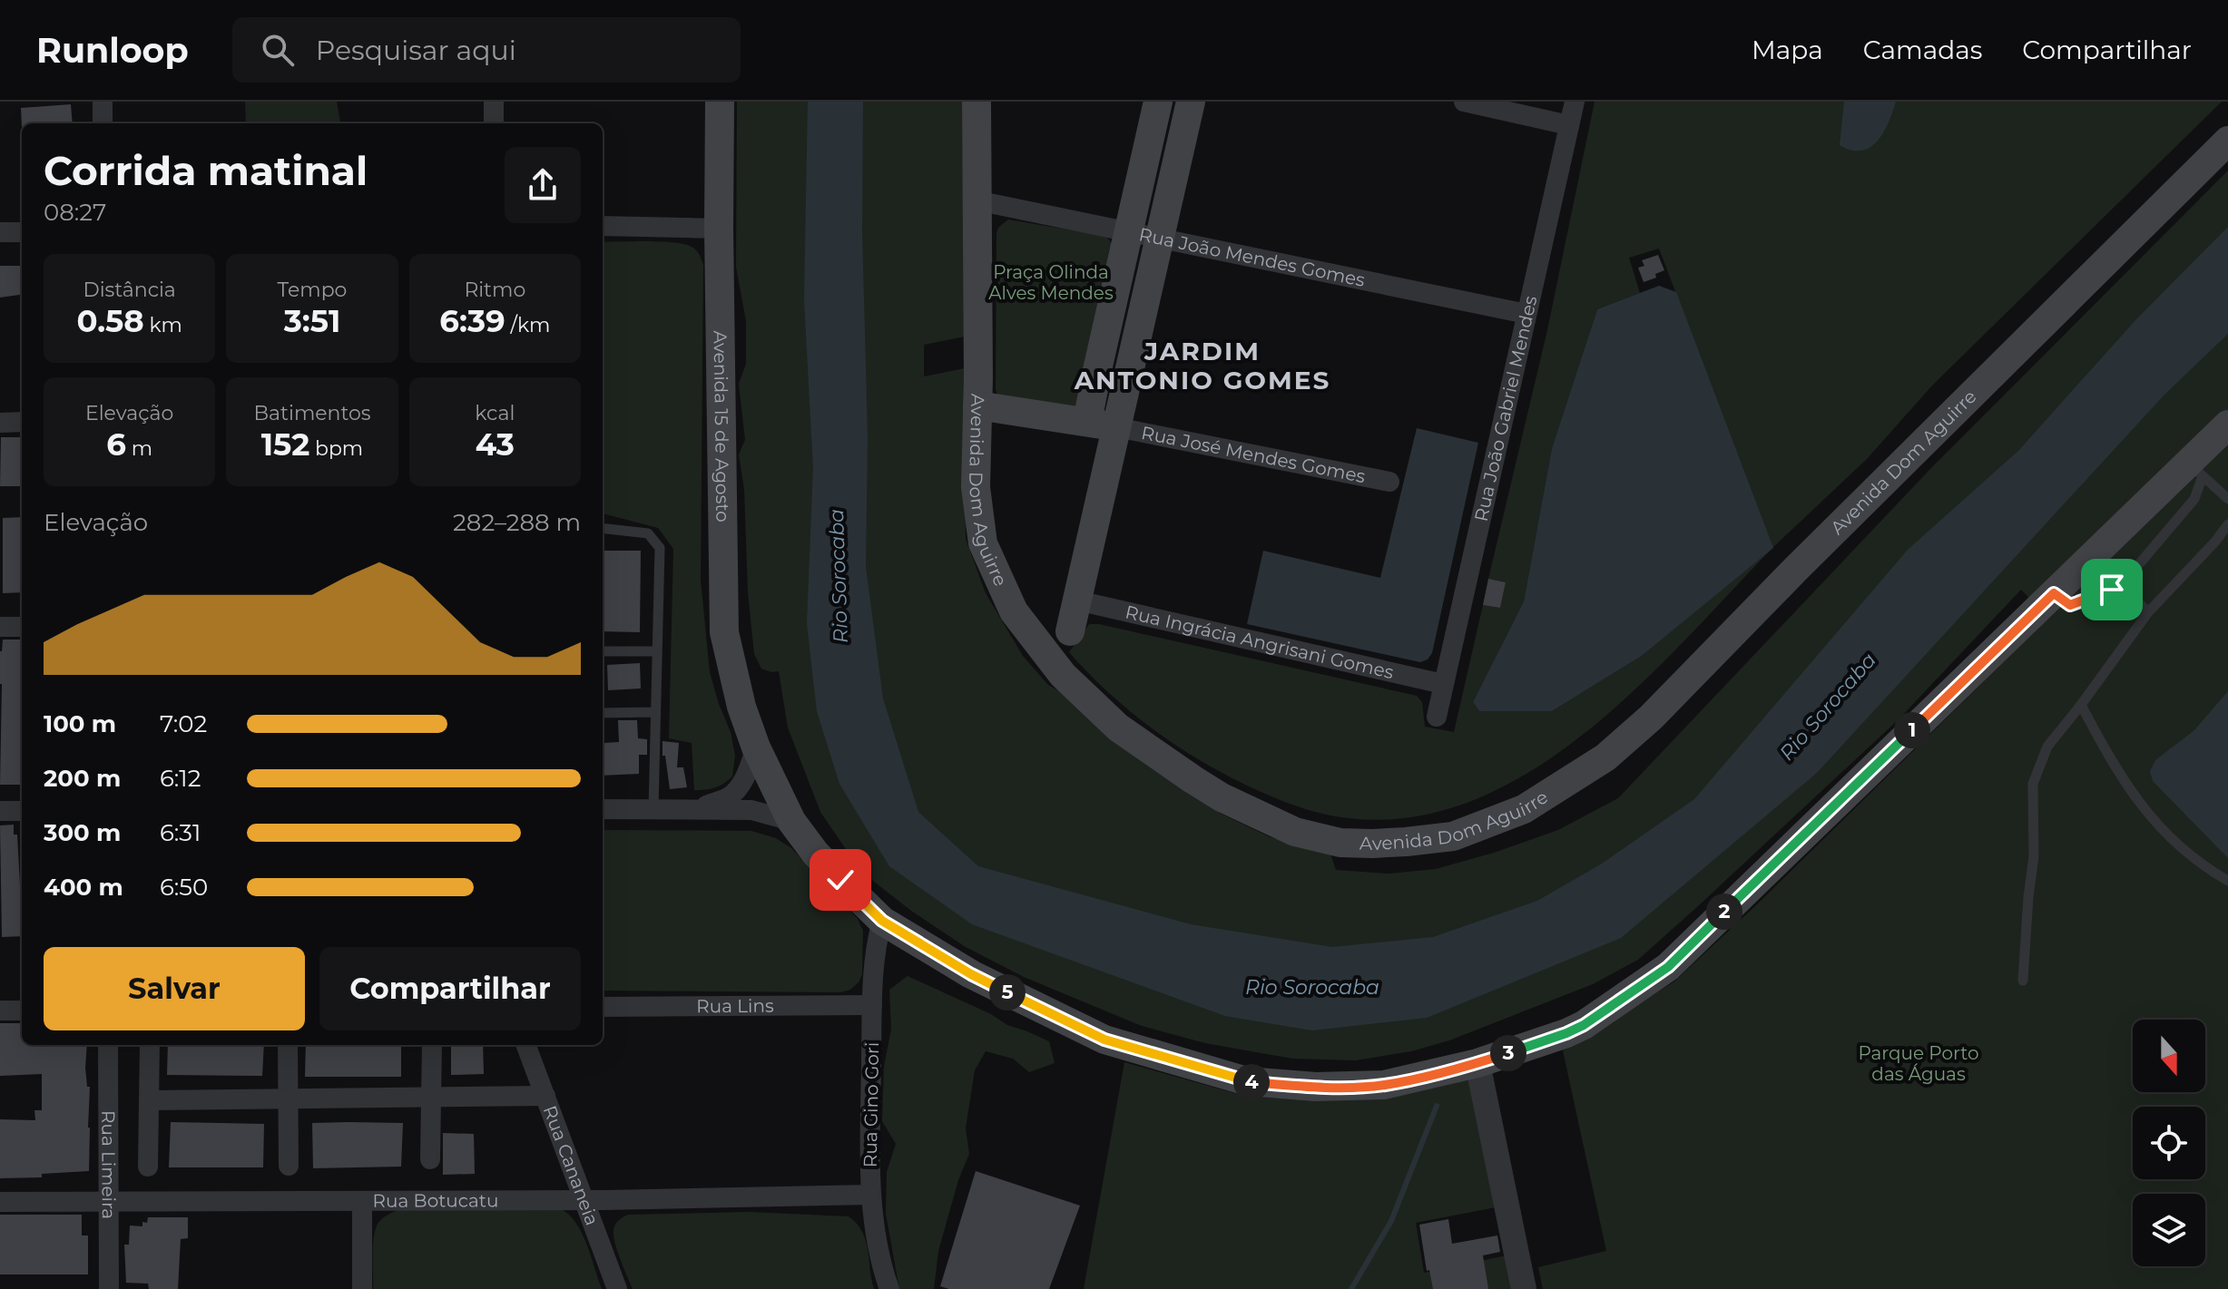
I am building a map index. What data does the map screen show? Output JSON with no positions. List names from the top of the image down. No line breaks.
{"streets":{"main road":["Avenida 15 de Agosto","Avenida Dom Aguirre"],"street":["Rua João Mendes Gomes","Rua João Gabriel Mendes","Rua José Mendes Gomes","Rua Ingrácia Angrisani Gomes","Rua Lins","Rua Gino Gori","Rua Limeira","Rua Cananeia","Rua Botucatu"]},"crossings":[["Rua João Mendes Gomes","Rua João Gabriel Mendes"],["Rua João Mendes Gomes","Avenida Dom Aguirre"],["Rua João Gabriel Mendes","Rua Ingrácia Angrisani Gomes"],["Avenida 15 de Agosto","Rua Gino Gori"],["Rua Lins","Rua Gino Gori"],["Rua Gino Gori","Rua Botucatu"],["Rua Limeira","Rua Botucatu"],["Rua Cananeia","Rua Botucatu"]],"districts":["JARDIM ANTONIO GOMES"],"water":["Rio Sorocaba"],"parks":["Praça Olinda Alves Mendes","Parque Porto das Águas"],"north":"bottom","page":{"header":"Runloop","search":"Pesquisar aqui","nav":["Mapa","Camadas","Compartilhar"],"heading":["Corrida matinal","08:27"],"stats":[["Distância","0.58 km"],["Tempo","3:51"],["Ritmo","6:39 /km"],["Elevação","6 m"],["Batimentos","152 bpm"],["kcal","43"]],"chart":["Elevação","282–288 m"],"list":[{"name":"100 m","note":"7:02"},{"name":"200 m","note":"6:12"},{"name":"300 m","note":"6:31"},{"name":"400 m","note":"6:50"}],"pins":["1","2","5","3","4"],"buttons":["Salvar","Compartilhar"]}}
